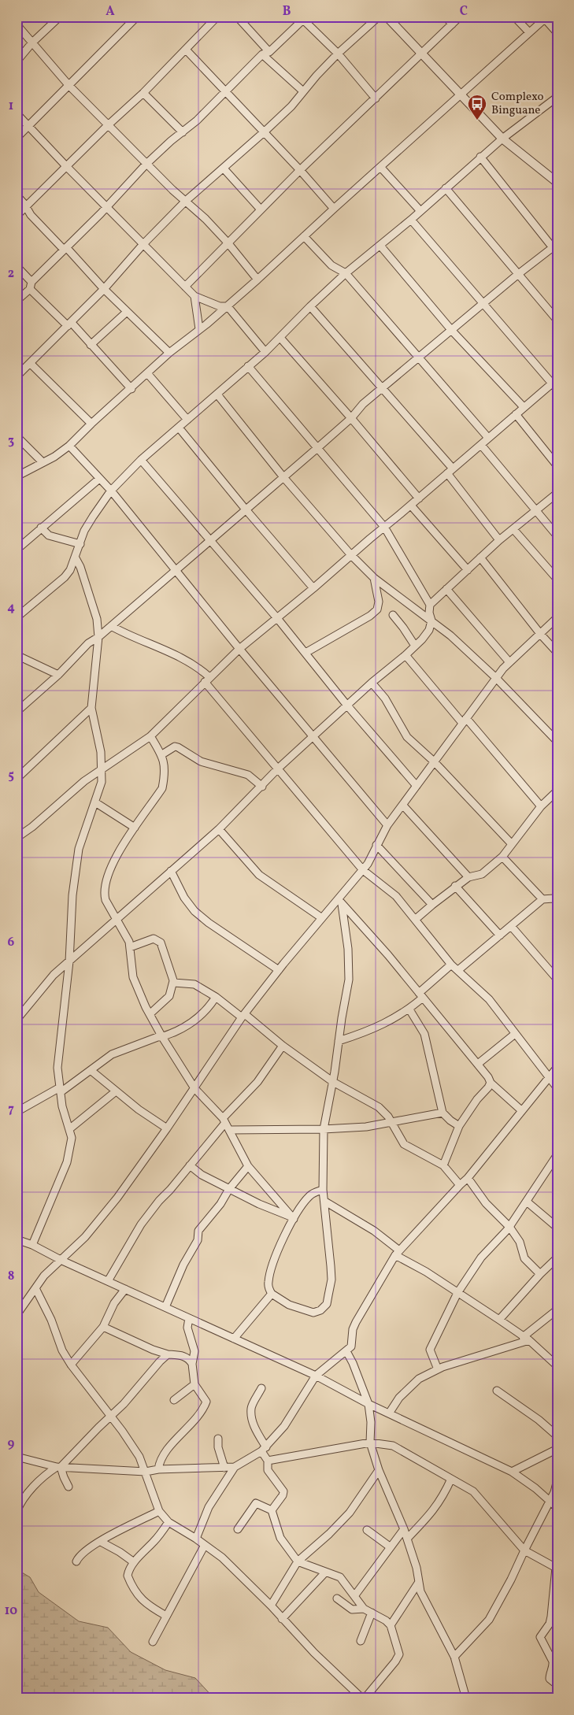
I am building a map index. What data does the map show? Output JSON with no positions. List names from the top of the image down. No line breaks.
{"places":{"bus stop":["Complexo Binguane"]},"grid":{"columns":["A","B","C"],"rows":["1","2","3","4","5","6","7","8","9","10"]}}
